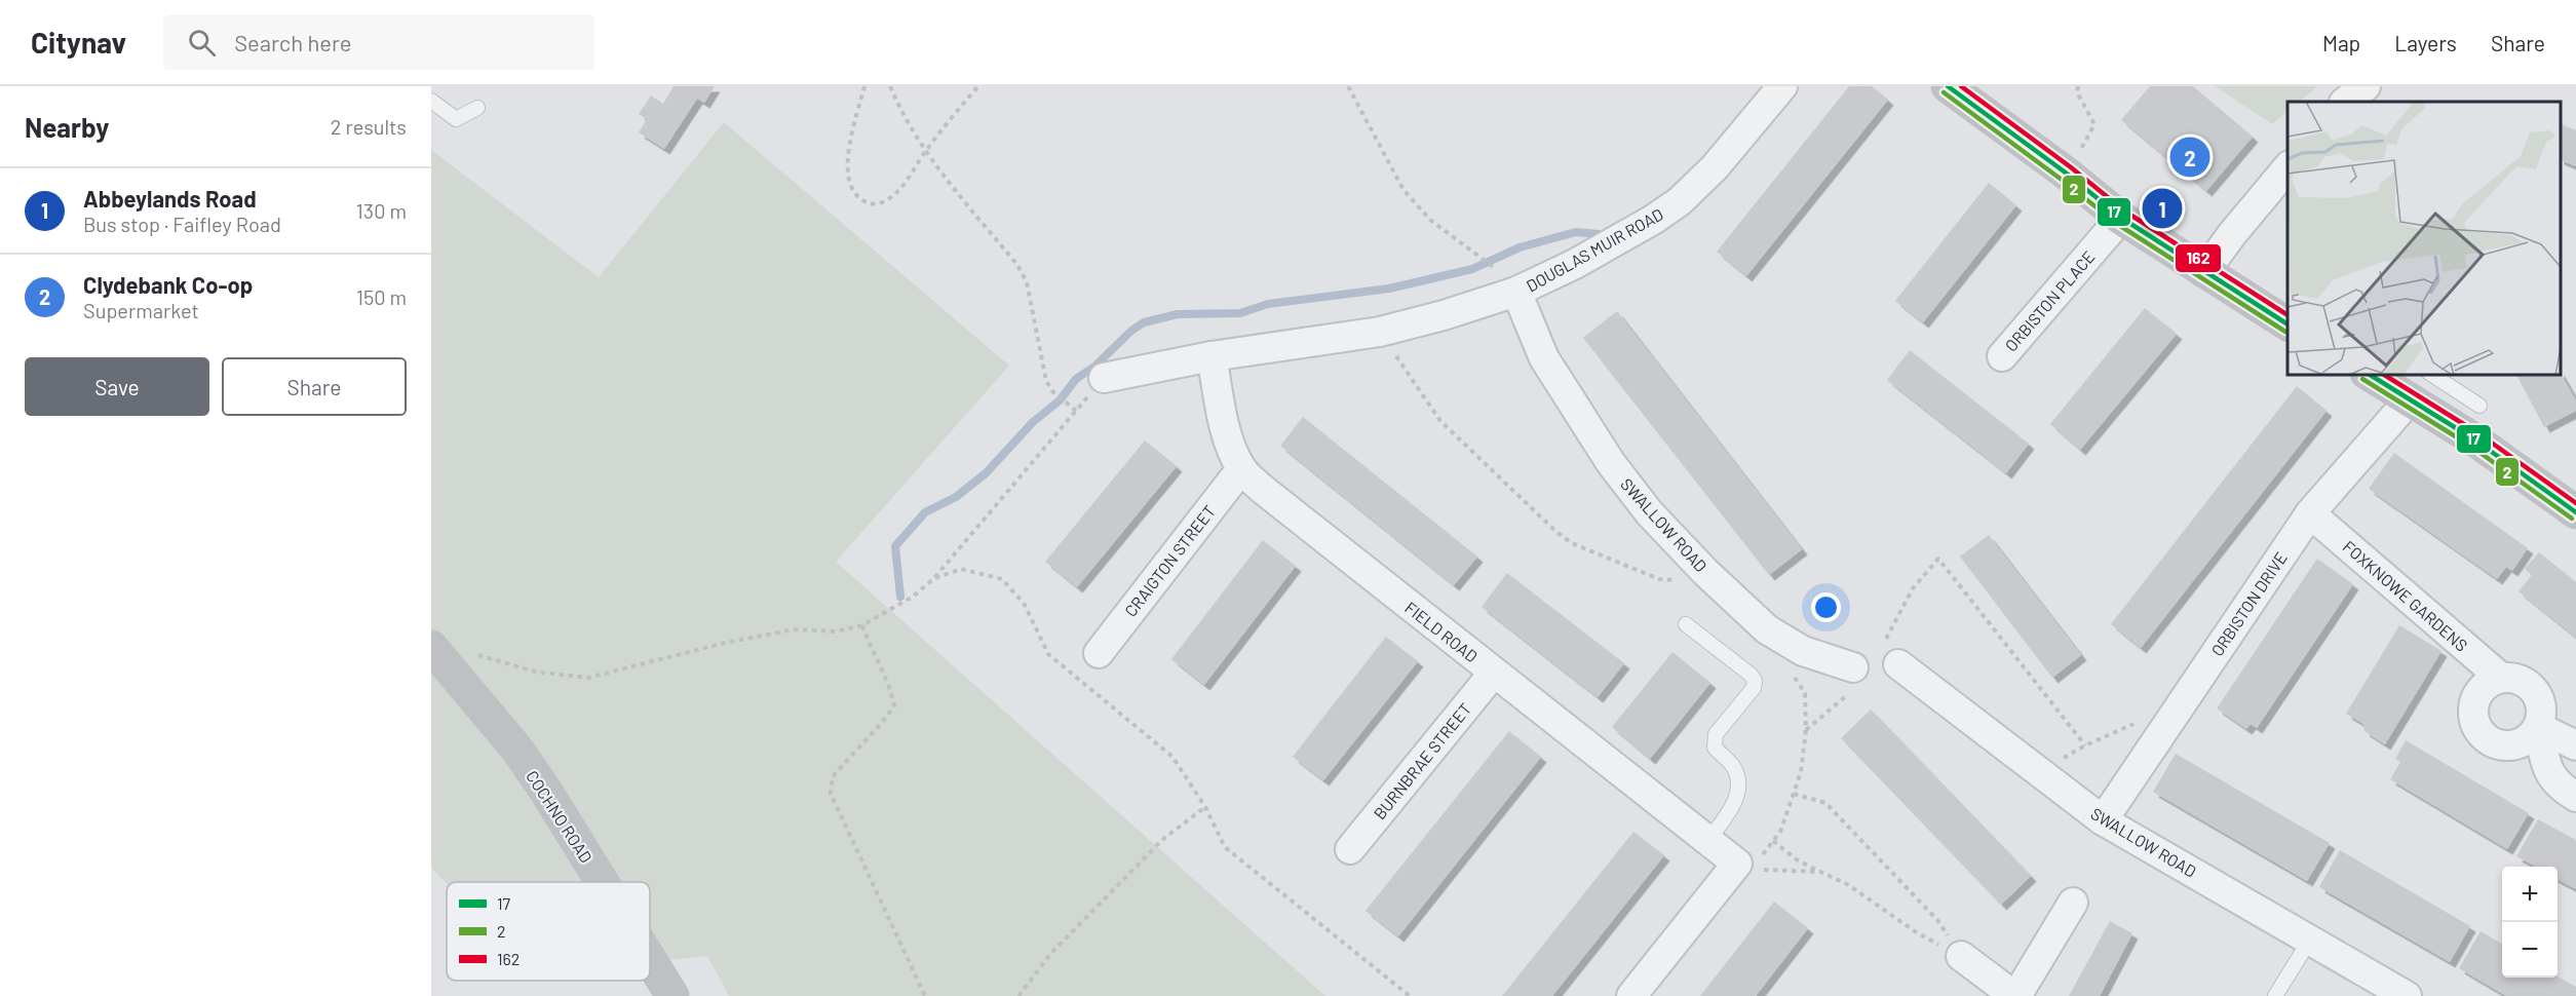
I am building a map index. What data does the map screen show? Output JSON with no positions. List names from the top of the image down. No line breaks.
{"streets":{"street":["DOUGLAS MUIR ROAD","ORBISTON PLACE","SWALLOW ROAD","CRAIGTON STREET","FOXKNOWE GARDENS","ORBISTON DRIVE","FIELD ROAD","BURNBRAE STREET","COCHNO ROAD"]},"crossings":[["DOUGLAS MUIR ROAD","SWALLOW ROAD"],["DOUGLAS MUIR ROAD","FIELD ROAD"],["SWALLOW ROAD","ORBISTON DRIVE"],["CRAIGTON STREET","FIELD ROAD"],["FOXKNOWE GARDENS","ORBISTON DRIVE"],["FIELD ROAD","BURNBRAE STREET"]],"lines":["transit line 17","transit line 162","transit line 2"],"legend":["17","2","162"],"page":{"header":"Citynav","search":"Search here","nav":["Map","Layers","Share"],"heading":["Nearby","2 results"],"pins":["2","1"],"list":[{"mark":"1","name":"Abbeylands Road","note":"Bus stop · Faifley Road","value":"130 m"},{"mark":"2","name":"Clydebank Co-op","note":"Supermarket","value":"150 m"}],"buttons":["Save","Share"],"map_buttons":["+","−"]}}
